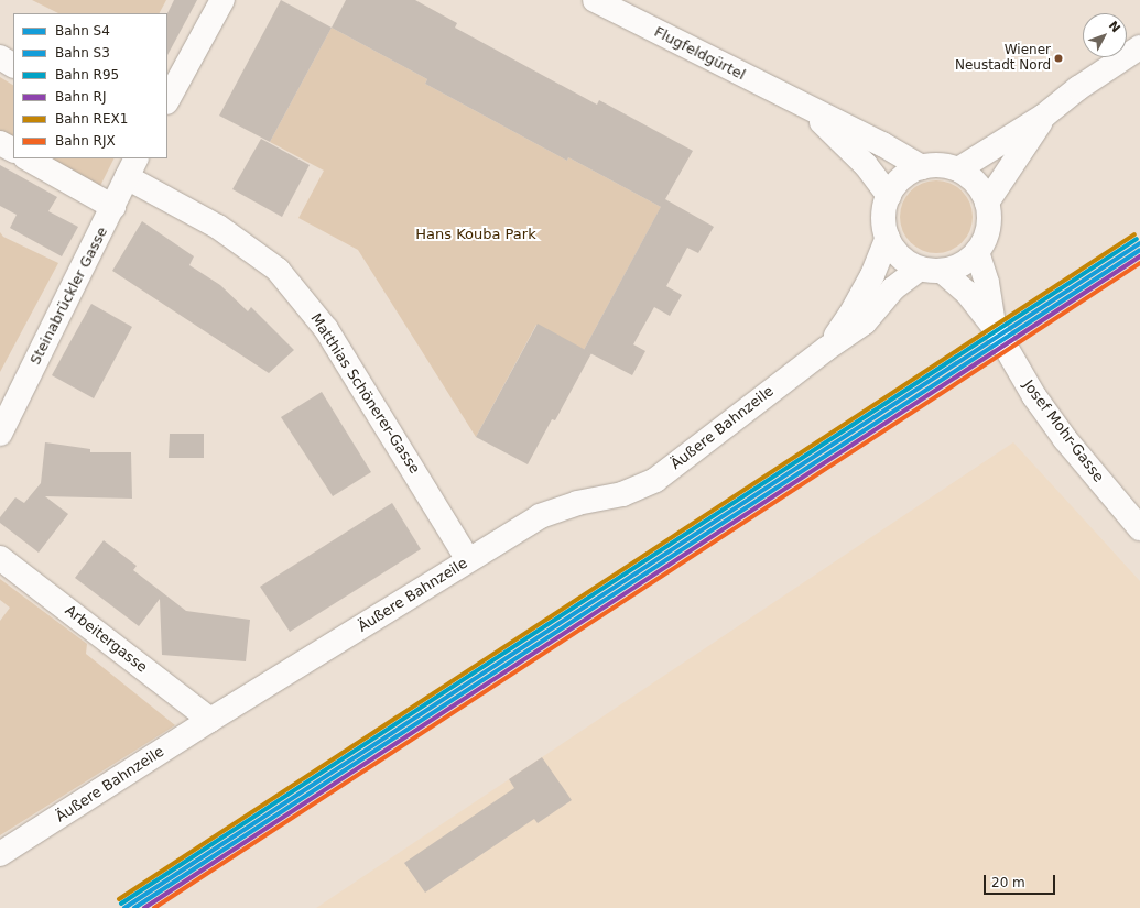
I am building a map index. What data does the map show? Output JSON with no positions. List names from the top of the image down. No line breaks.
{"streets":{"street":["Flugfeldgürtel","Steinabrückler Gasse","Matthias Schönerer-Gasse","Äußere Bahnzeile","Josef Mohr-Gasse","Arbeitergasse"]},"crossings":[["Flugfeldgürtel","Äußere Bahnzeile"],["Flugfeldgürtel","Josef Mohr-Gasse"],["Steinabrückler Gasse","Matthias Schönerer-Gasse"],["Matthias Schönerer-Gasse","Äußere Bahnzeile"],["Äußere Bahnzeile","Josef Mohr-Gasse"],["Äußere Bahnzeile","Arbeitergasse"]],"parks":["Hans Kouba Park"],"places":["Wiener Neustadt Nord"],"lines":["rail line REX1","rail line R95","rail line S4","rail line S3","rail line RJ","rail line RJX"],"legend":["Bahn S4","Bahn S3","Bahn R95","Bahn RJ","Bahn REX1","Bahn RJX"],"scale_bar":"20 m","north":"top right"}
